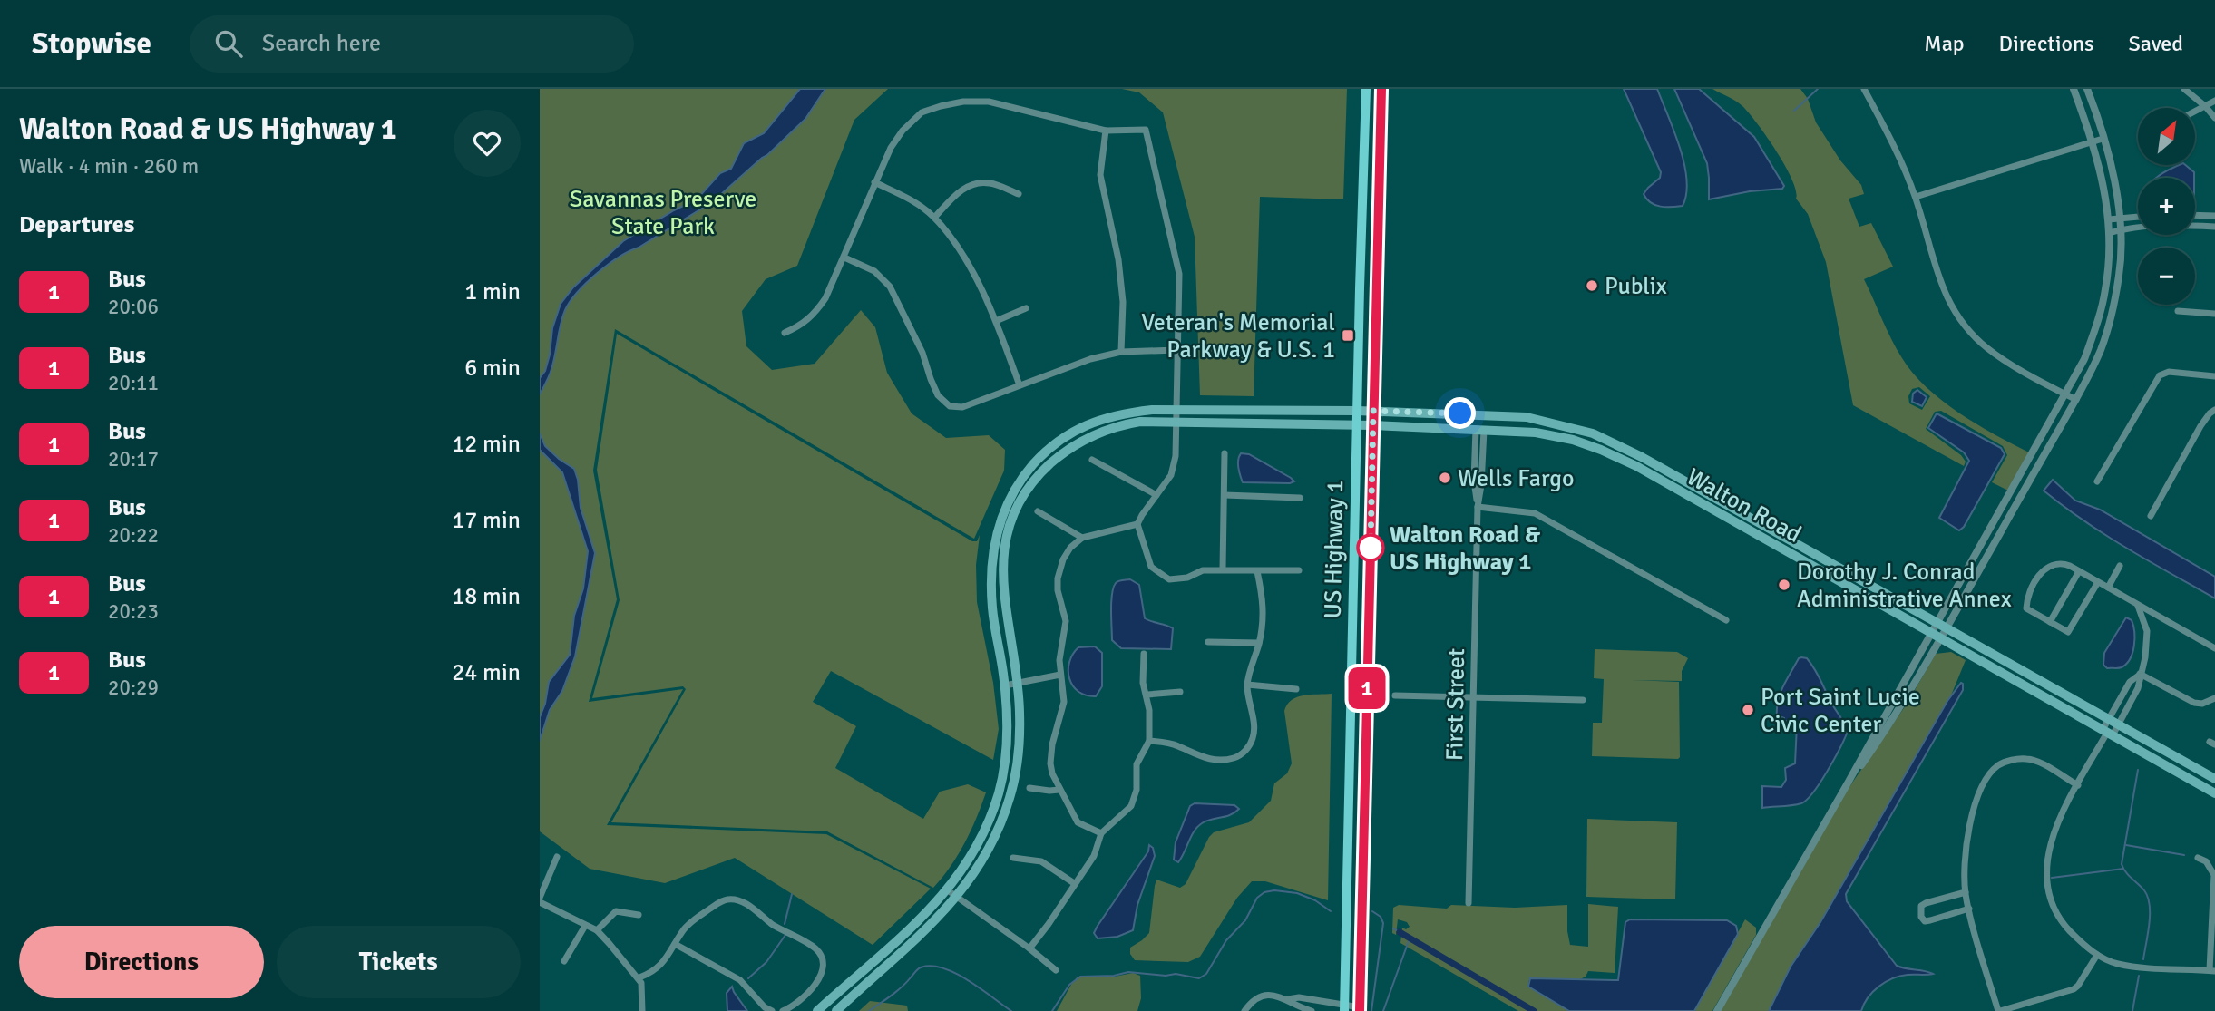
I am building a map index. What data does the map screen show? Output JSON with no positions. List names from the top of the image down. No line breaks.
{"streets":{"main road":["Walton Road","US Highway 1"],"street":["First Street"]},"crossings":[["Walton Road","US Highway 1"],["Walton Road","First Street"]],"parks":["Savannas Preserve State Park"],"places":{"other":["Publix","Wells Fargo","Walton Road & US Highway 1","Dorothy J. Conrad Administrative Annex","Port Saint Lucie Civic Center"],"transit":["Veteran's Memorial Parkway & U.S. 1"]},"lines":["bus line 1"],"north":"top right","page":{"header":"Stopwise","search":"Search here","nav":["Map","Directions","Saved"],"heading":[["Walton Road & US Highway 1","Walk · 4 min · 260 m"],"Departures"],"on_map":"1","map_buttons":["+","−"],"list":[{"mark":"1","name":"Bus","note":"20:06","value":"1 min"},{"mark":"1","name":"Bus","note":"20:11","value":"6 min"},{"mark":"1","name":"Bus","note":"20:17","value":"12 min"},{"mark":"1","name":"Bus","note":"20:22","value":"17 min"},{"mark":"1","name":"Bus","note":"20:23","value":"18 min"},{"mark":"1","name":"Bus","note":"20:29","value":"24 min"}],"buttons":["Directions","Tickets"]}}
